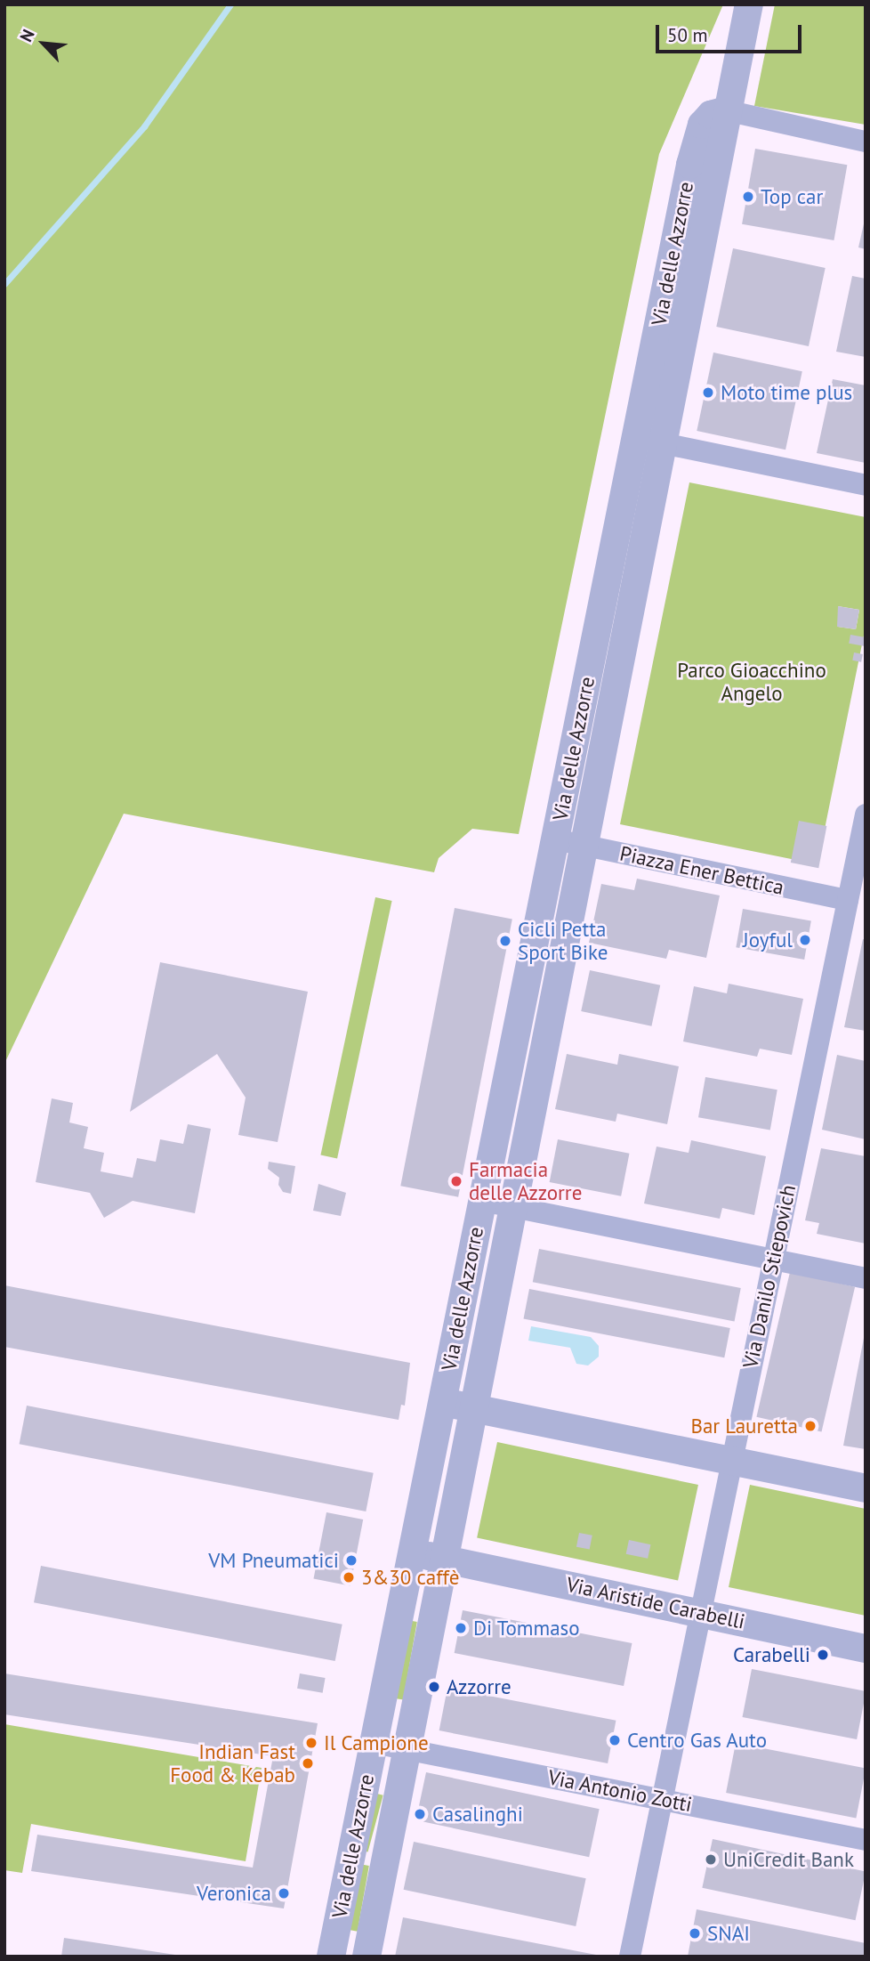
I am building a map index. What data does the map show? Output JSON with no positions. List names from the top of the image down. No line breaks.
{"streets":{"street":["Via delle Azzorre","Piazza Ener Bettica","Via Danilo Stiepovich","Via Aristide Carabelli","Via Antonio Zotti"]},"crossings":[["Via delle Azzorre","Piazza Ener Bettica"],["Via delle Azzorre","Via Aristide Carabelli"],["Via delle Azzorre","Via Antonio Zotti"],["Piazza Ener Bettica","Via Danilo Stiepovich"],["Via Danilo Stiepovich","Via Aristide Carabelli"],["Via Danilo Stiepovich","Via Antonio Zotti"]],"parks":["Parco Gioacchino Angelo"],"places":["Top car","Moto time plus","Joyful","Cicli Petta Sport Bike","Farmacia delle Azzorre","Bar Lauretta","VM Pneumatici","3&30 caffè","Di Tommaso","Carabelli","Azzorre","Centro Gas Auto","Il Campione","Indian Fast Food & Kebab","Casalinghi","UniCredit Bank","Veronica","SNAI"],"scale_bar":"50 m","north":"top left"}
